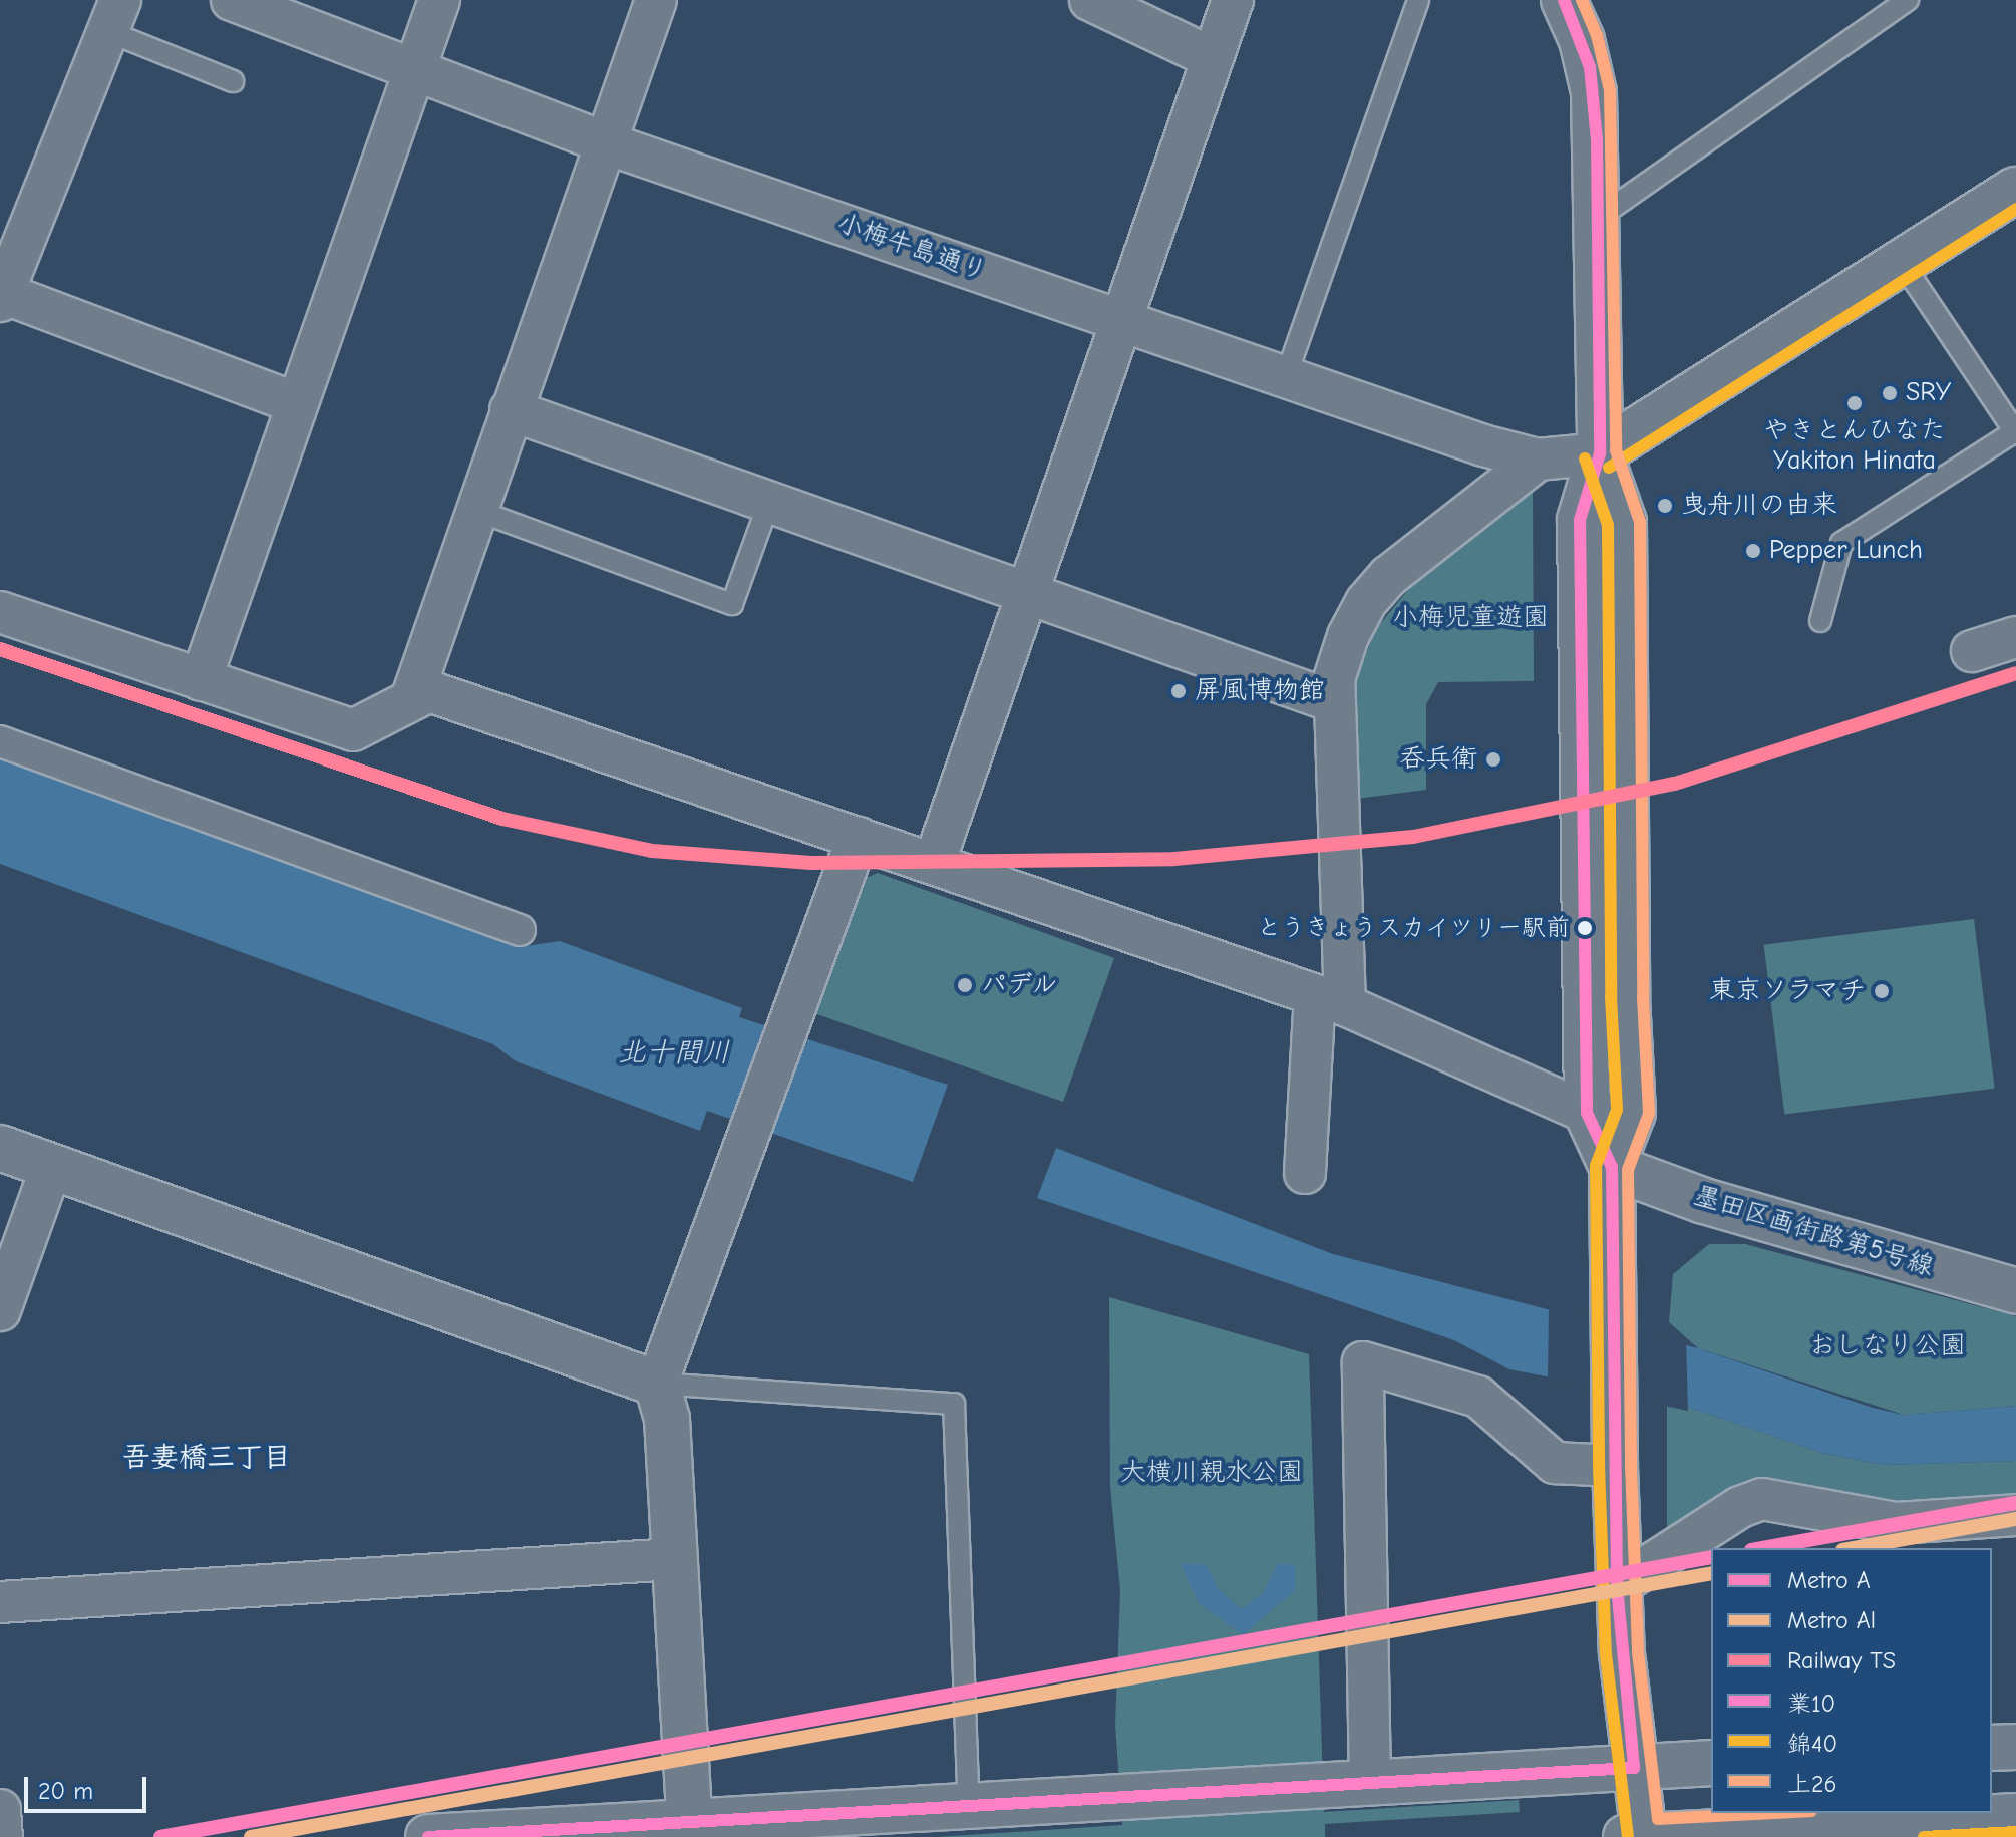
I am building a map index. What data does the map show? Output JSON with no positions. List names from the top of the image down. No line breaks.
{"streets":{"street":["小梅牛島通り","墨田区画街路第5号線"]},"districts":["吾妻橋三丁目"],"water":["北十間川"],"parks":["小梅児童遊園","おしなり公園","大横川親水公園"],"places":["SRY","やきとんひなた Yakiton Hinata","曳舟川の由来","Pepper Lunch","屏風博物館","呑兵衛","とうきょうスカイツリー駅前","パデル","東京ソラマチ"],"lines":["transit line 業10","transit line 上26","transit line 錦40","rail line TS","metro line A","metro line Al"],"legend":["Metro A","Metro Al","Railway TS","業10","錦40","上26"],"scale_bar":"20 m"}
